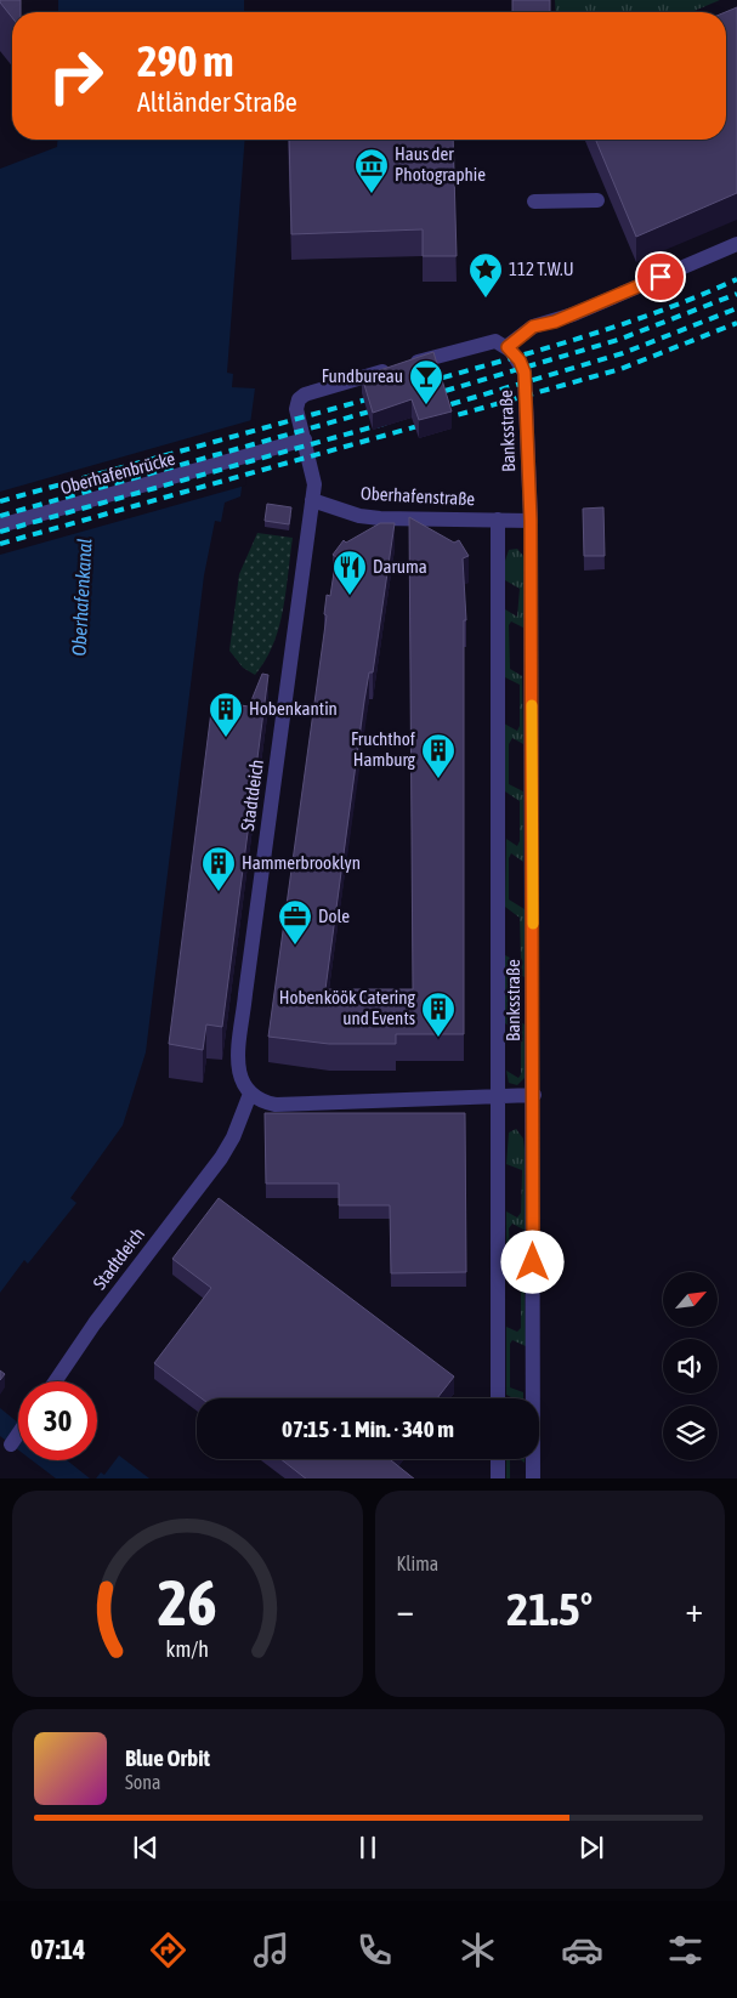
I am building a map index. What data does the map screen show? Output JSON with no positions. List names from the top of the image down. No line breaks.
{"streets":{"street":["Banksstraße","Oberhafenbrücke","Oberhafenstraße","Stadtdeich"]},"crossings":[["Banksstraße","Oberhafenstraße"],["Oberhafenstraße","Stadtdeich"]],"water":["Oberhafenkanal"],"places":{"museum":["Haus der Photographie"],"place":["112 T.W.U"],"bar":["Fundbureau"],"restaurant":["Daruma"],"building":["Hobenkantin","Fruchthof Hamburg","Hammerbrooklyn","Hobenköök Catering und Events"],"office":["Dole"]},"north":"top right","page":{"turn":["290 m","Altländer Straße"],"limit":"30","trip":"07:15 · 1 Min. · 340 m","tile":"Klima","heat":["−","21.5°","+"],"song":["Blue Orbit","Sona"],"tabs":"07:14","gauge":["26","km/h"]}}
